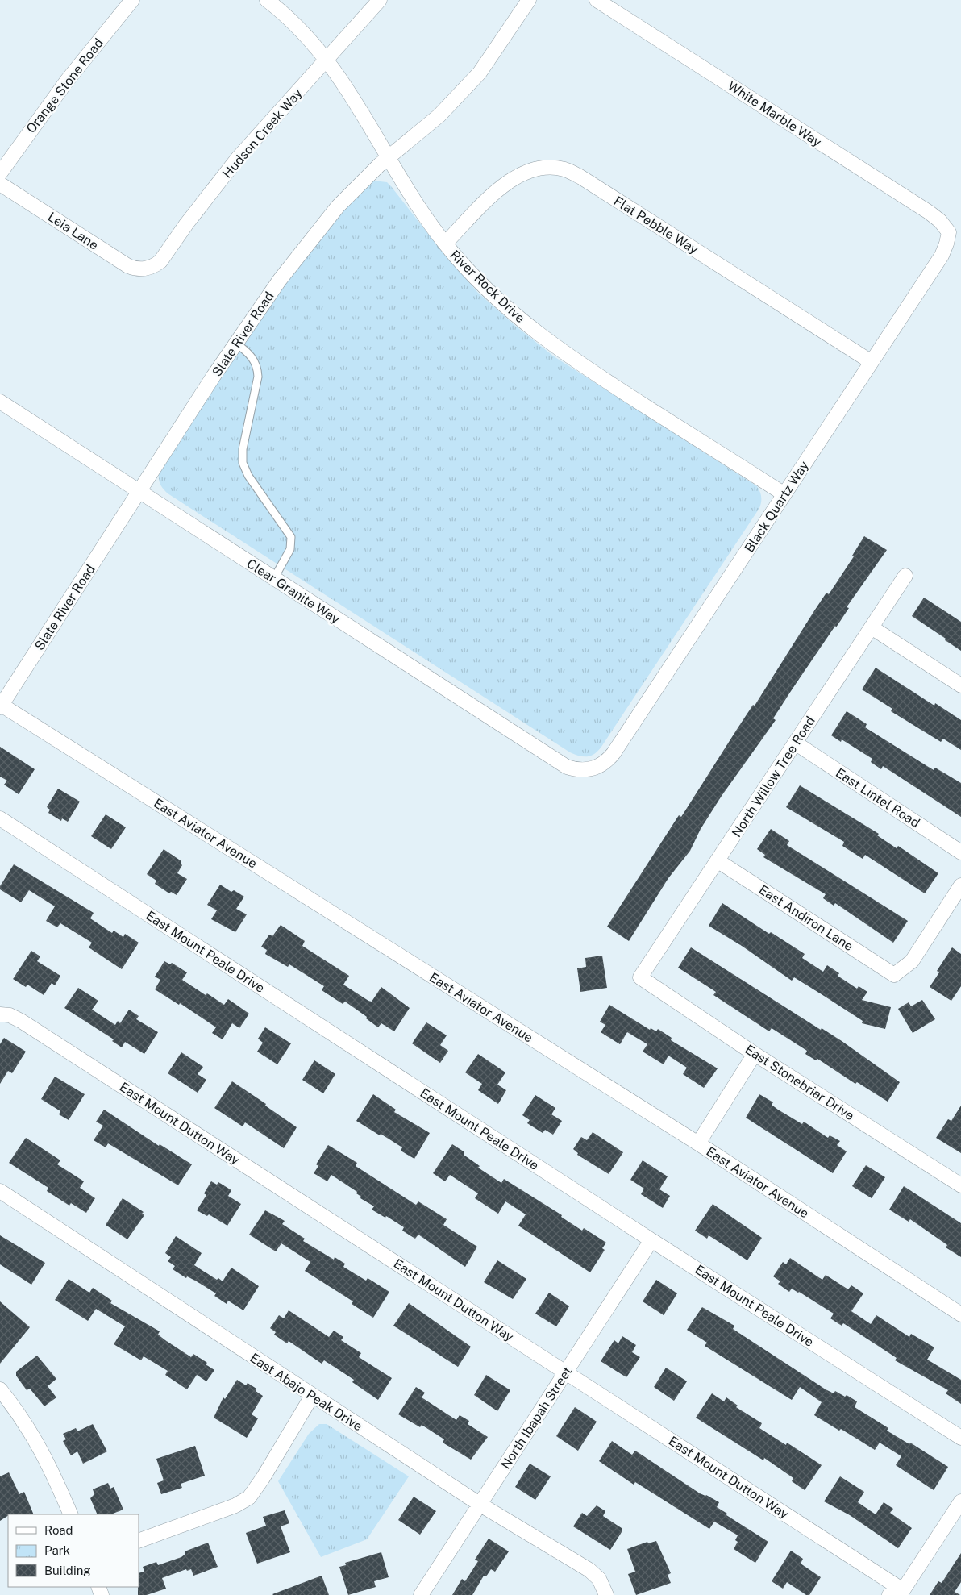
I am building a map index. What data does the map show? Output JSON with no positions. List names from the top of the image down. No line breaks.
{"streets":{"street":["Orange Stone Road","White Marble Way","Hudson Creek Way","Flat Pebble Way","Leia Lane","River Rock Drive","Slate River Road","Black Quartz Way","Clear Granite Way","North Willow Tree Road","East Lintel Road","East Aviator Avenue","East Andiron Lane","East Mount Peale Drive","East Stonebriar Drive","East Mount Dutton Way","East Abajo Peak Drive","North Ibapah Street"]},"crossings":[["White Marble Way","Black Quartz Way"],["Hudson Creek Way","Leia Lane"],["Hudson Creek Way","River Rock Drive"],["Flat Pebble Way","River Rock Drive"],["Flat Pebble Way","Black Quartz Way"],["River Rock Drive","Slate River Road"],["River Rock Drive","Black Quartz Way"],["Slate River Road","Clear Granite Way"],["Slate River Road","East Aviator Avenue"],["Black Quartz Way","Clear Granite Way"],["North Willow Tree Road","East Lintel Road"],["North Willow Tree Road","East Andiron Lane"],["North Willow Tree Road","East Stonebriar Drive"],["East Mount Peale Drive","North Ibapah Street"],["East Mount Dutton Way","North Ibapah Street"],["East Abajo Peak Drive","North Ibapah Street"]],"legend":["Road","Park","Building"]}
